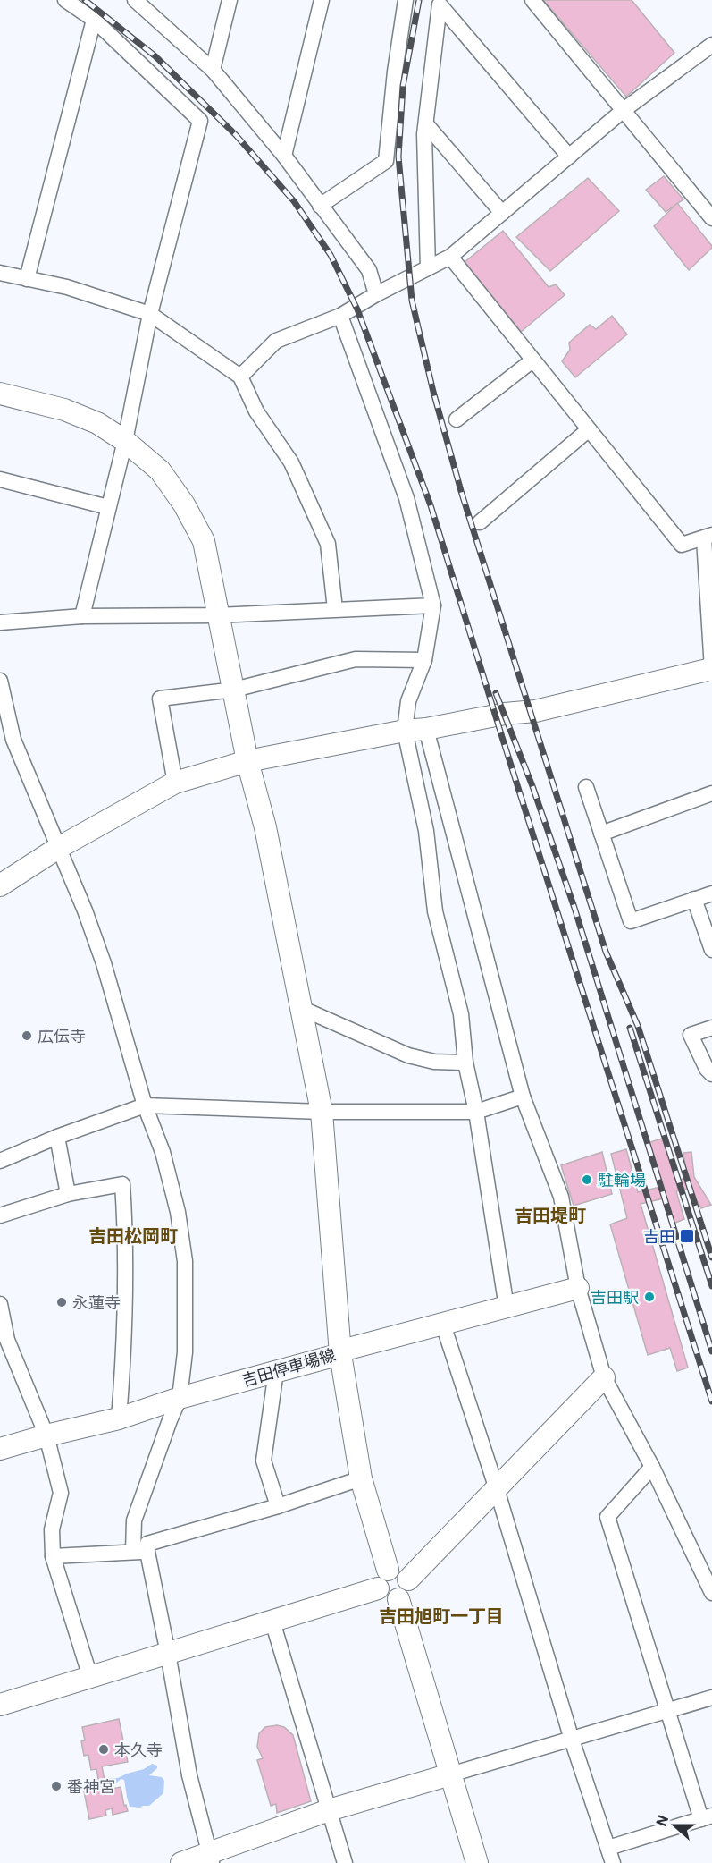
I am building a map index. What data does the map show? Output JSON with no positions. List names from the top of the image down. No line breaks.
{"streets":{"street":["吉田停車場線"]},"districts":["吉田堤町","吉田松岡町","吉田旭町一丁目"],"places":{"other":["広伝寺","駐輪場","吉田駅","永蓮寺","本久寺","番神宮"],"transit":["吉田"]},"north":"left"}
